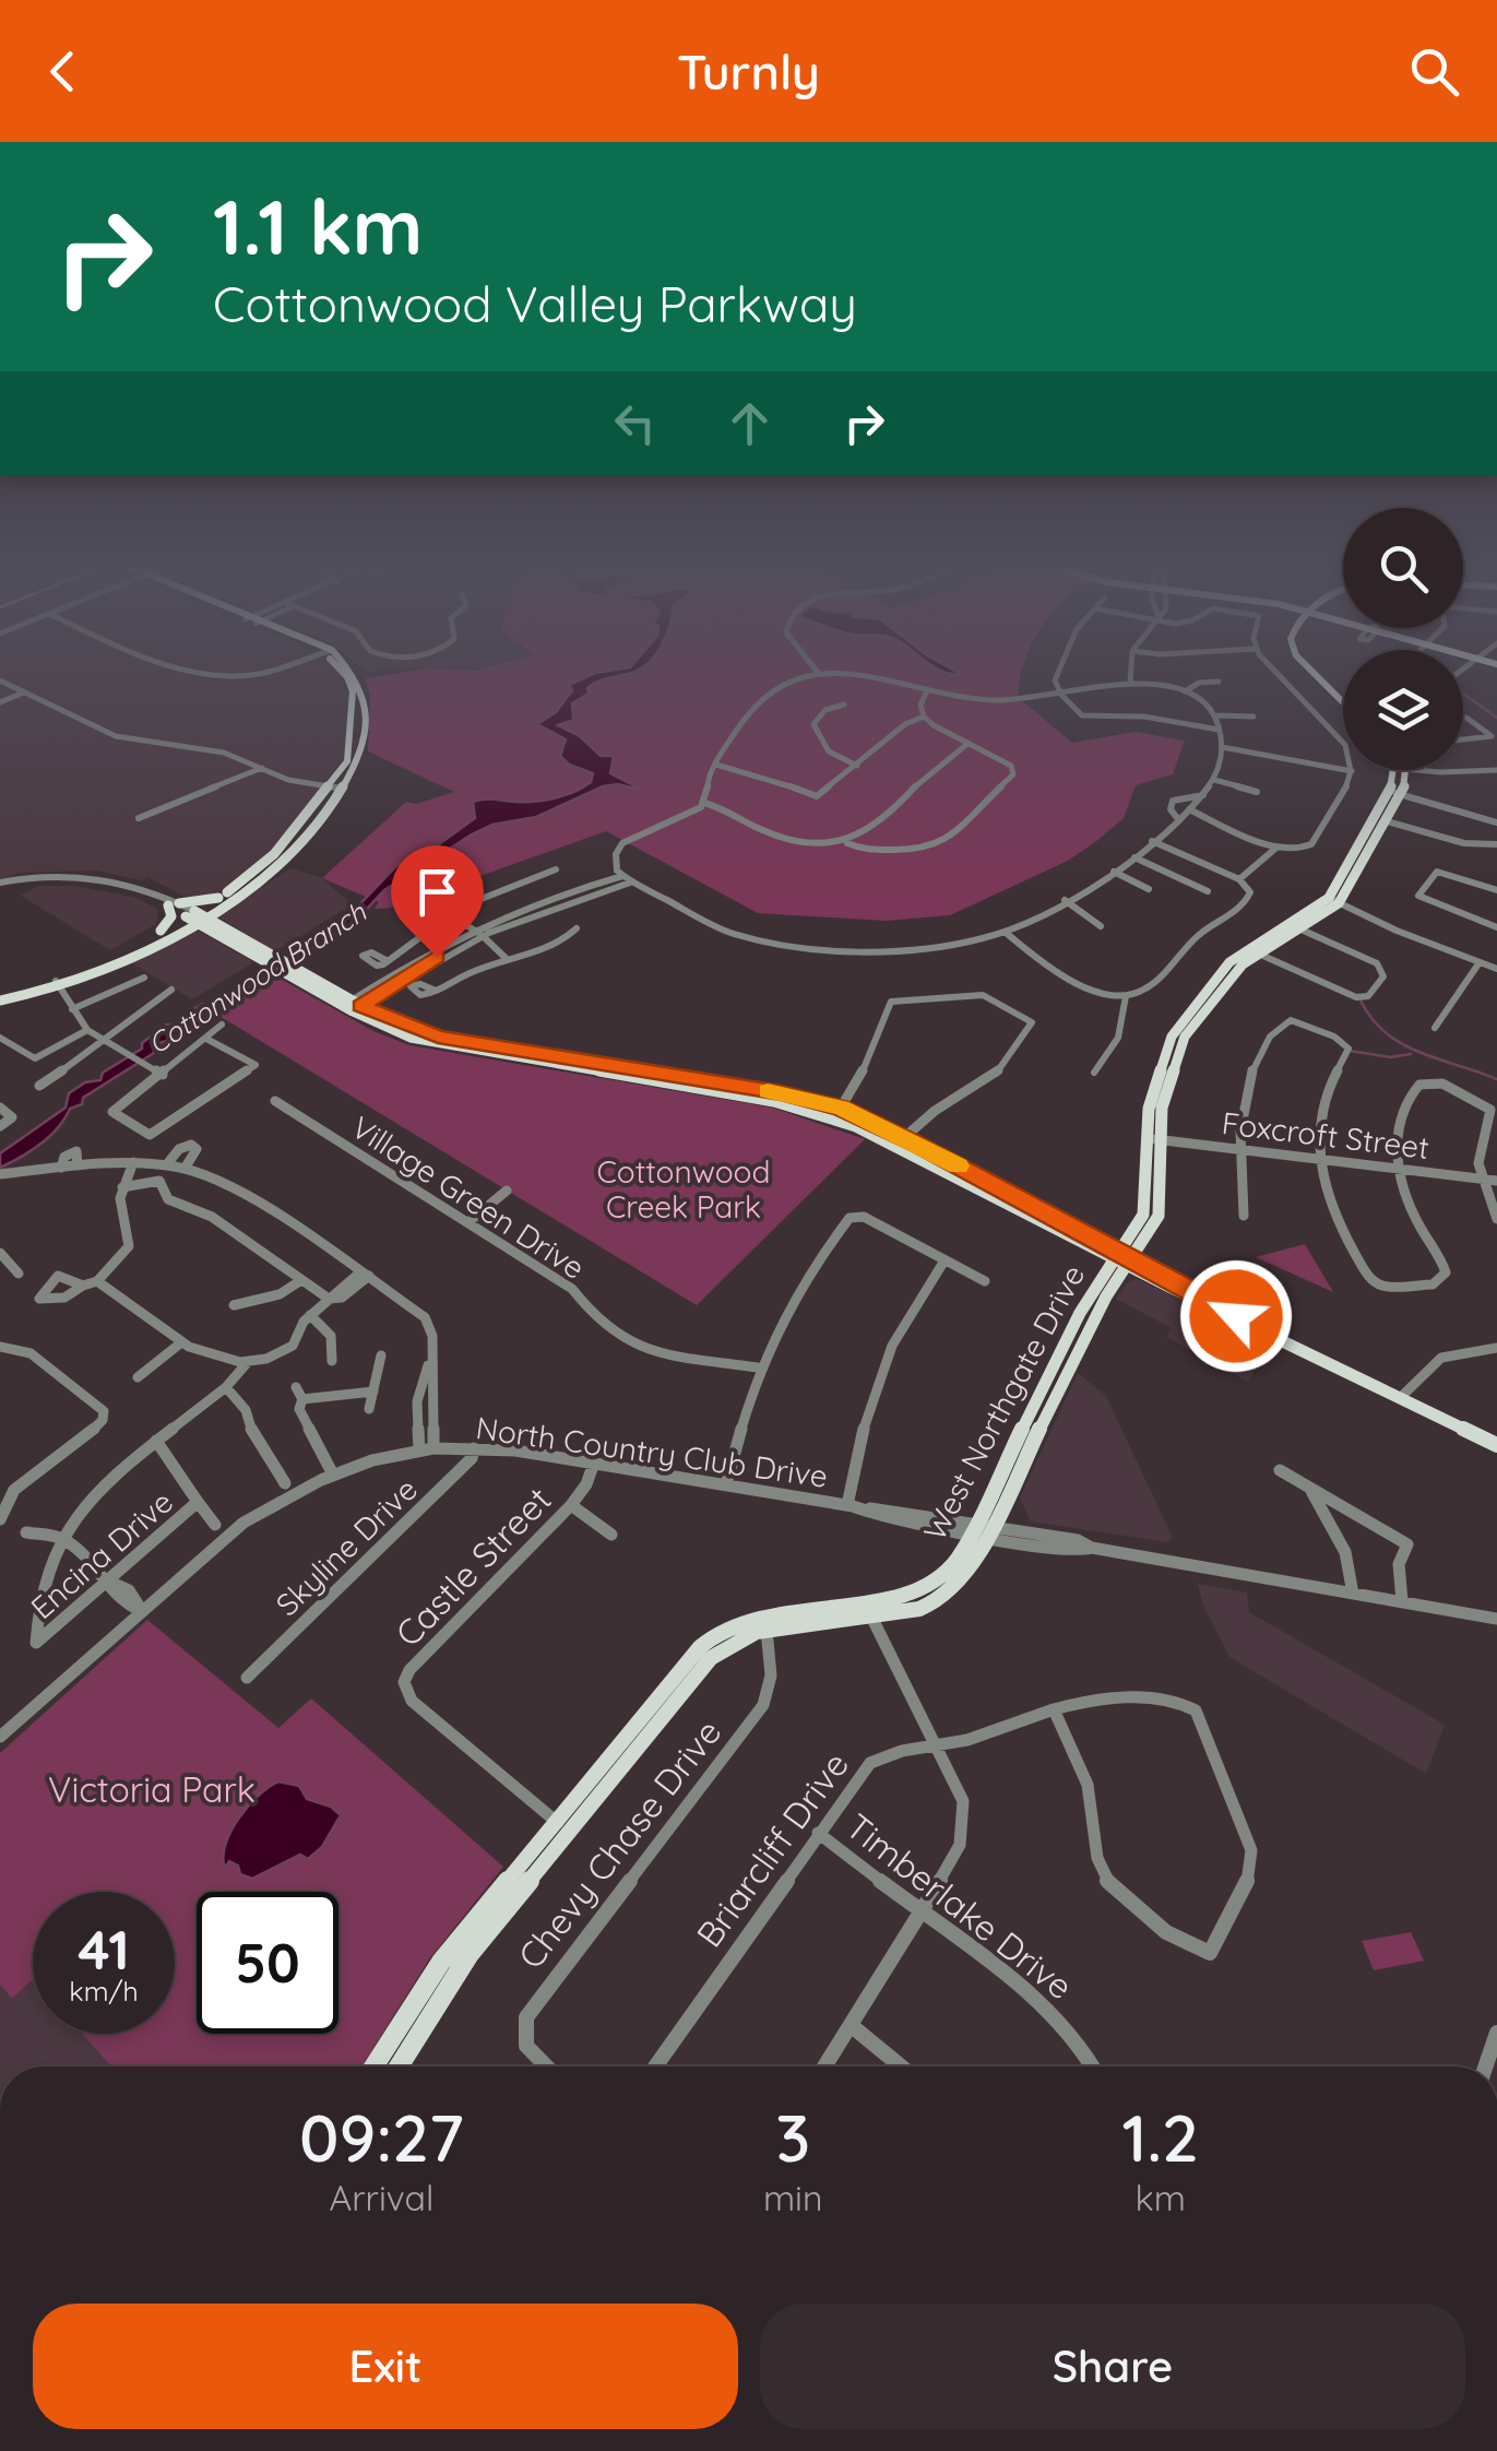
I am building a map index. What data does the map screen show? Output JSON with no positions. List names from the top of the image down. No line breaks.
{"streets":{"main road":["West Northgate Drive"],"street":["Foxcroft Street","Village Green Drive","North Country Club Drive","Skyline Drive","Encina Drive","Castle Street","Chevy Chase Drive","Briarcliff Drive","Timberlake Drive"]},"crossings":[["Foxcroft Street","West Northgate Drive"],["West Northgate Drive","North Country Club Drive"],["West Northgate Drive","Castle Street"],["West Northgate Drive","Chevy Chase Drive"],["North Country Club Drive","Skyline Drive"],["North Country Club Drive","Castle Street"],["Briarcliff Drive","Timberlake Drive"]],"water":["Cottonwood Branch"],"parks":["Cottonwood Creek Park","Victoria Park"],"page":{"header":"Turnly","turn":["1.1 km","Cottonwood Valley Parkway"],"speed":"41 km/h","limit":"50","eta":["09:27","Arrival","3","min","1.2","km"],"buttons":["Exit","Share"]}}
